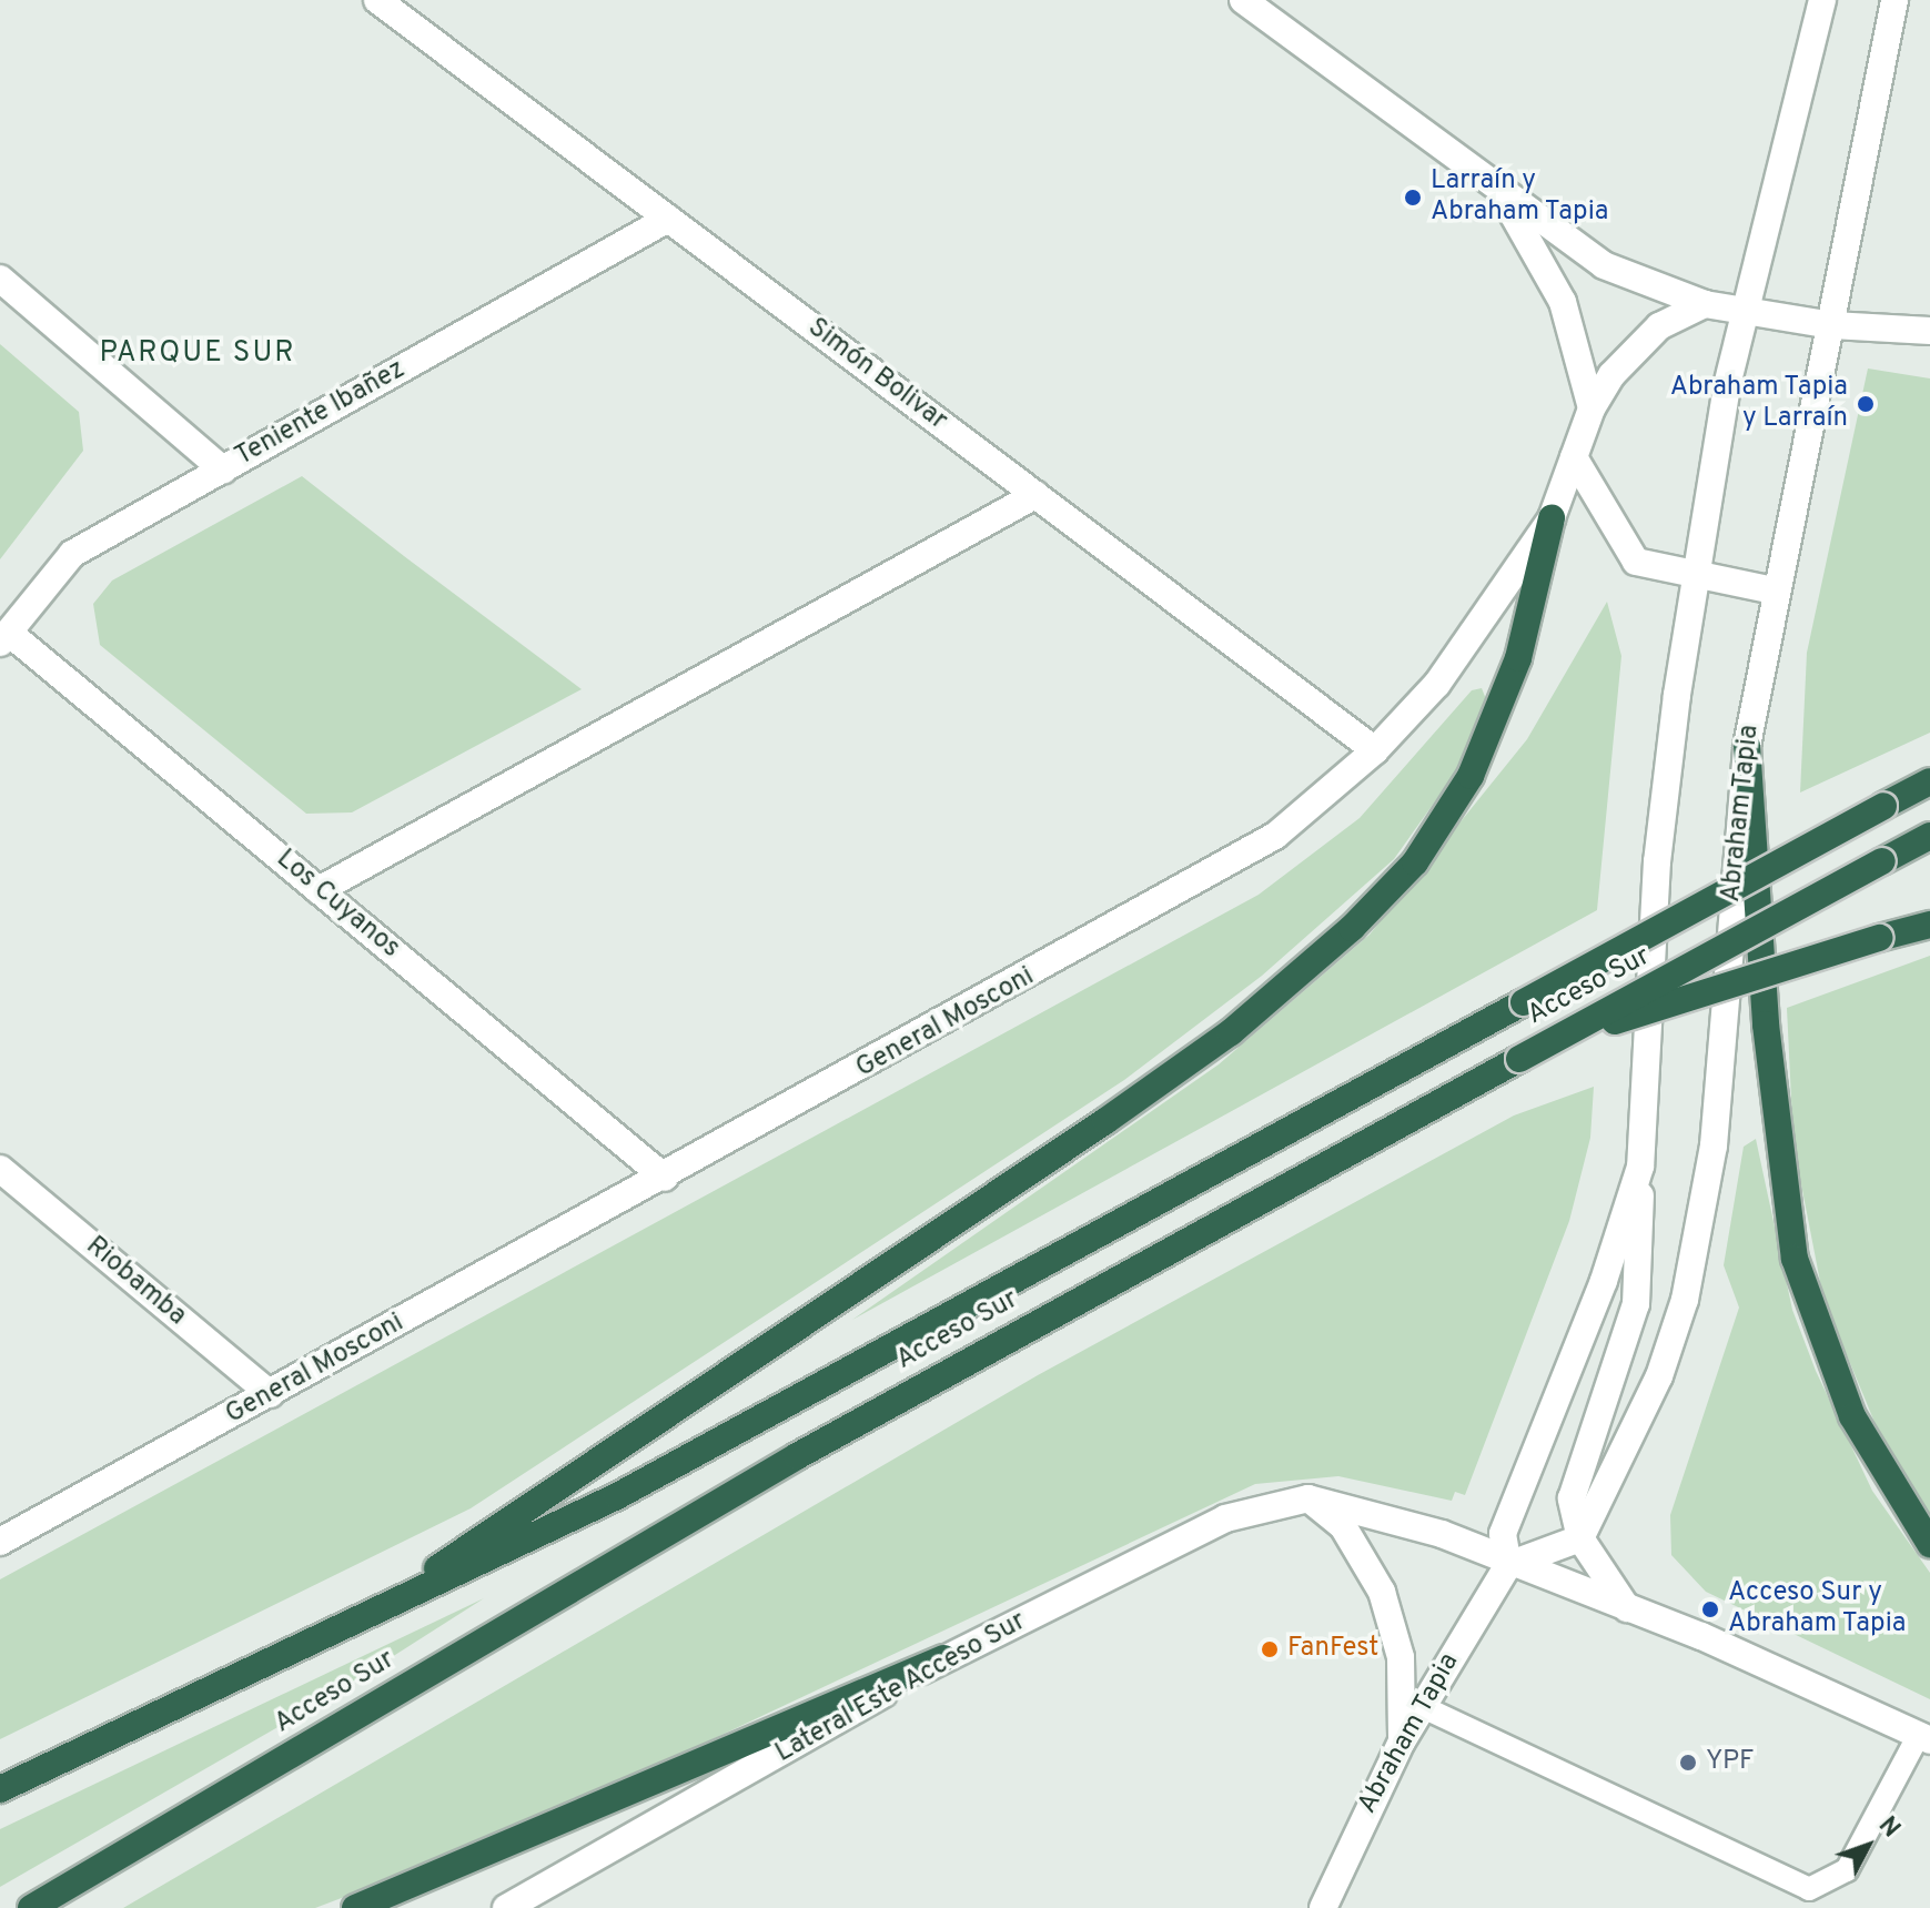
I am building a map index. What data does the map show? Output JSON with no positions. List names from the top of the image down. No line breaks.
{"streets":{"highway":["Acceso Sur"],"street":["Simón Bolivar","Teniente Ibañez","Abraham Tapia","Los Cuyanos","General Mosconi","Riobamba","Lateral Este Acceso Sur"]},"crossings":[["Simón Bolivar","Teniente Ibañez"],["Simón Bolivar","General Mosconi"],["Teniente Ibañez","Los Cuyanos"],["Abraham Tapia","Lateral Este Acceso Sur"],["Los Cuyanos","General Mosconi"],["General Mosconi","Riobamba"]],"districts":["PARQUE SUR"],"places":["Larraín y Abraham Tapia","Abraham Tapia y Larraín","Acceso Sur y Abraham Tapia","FanFest","YPF"],"north":"top right"}
